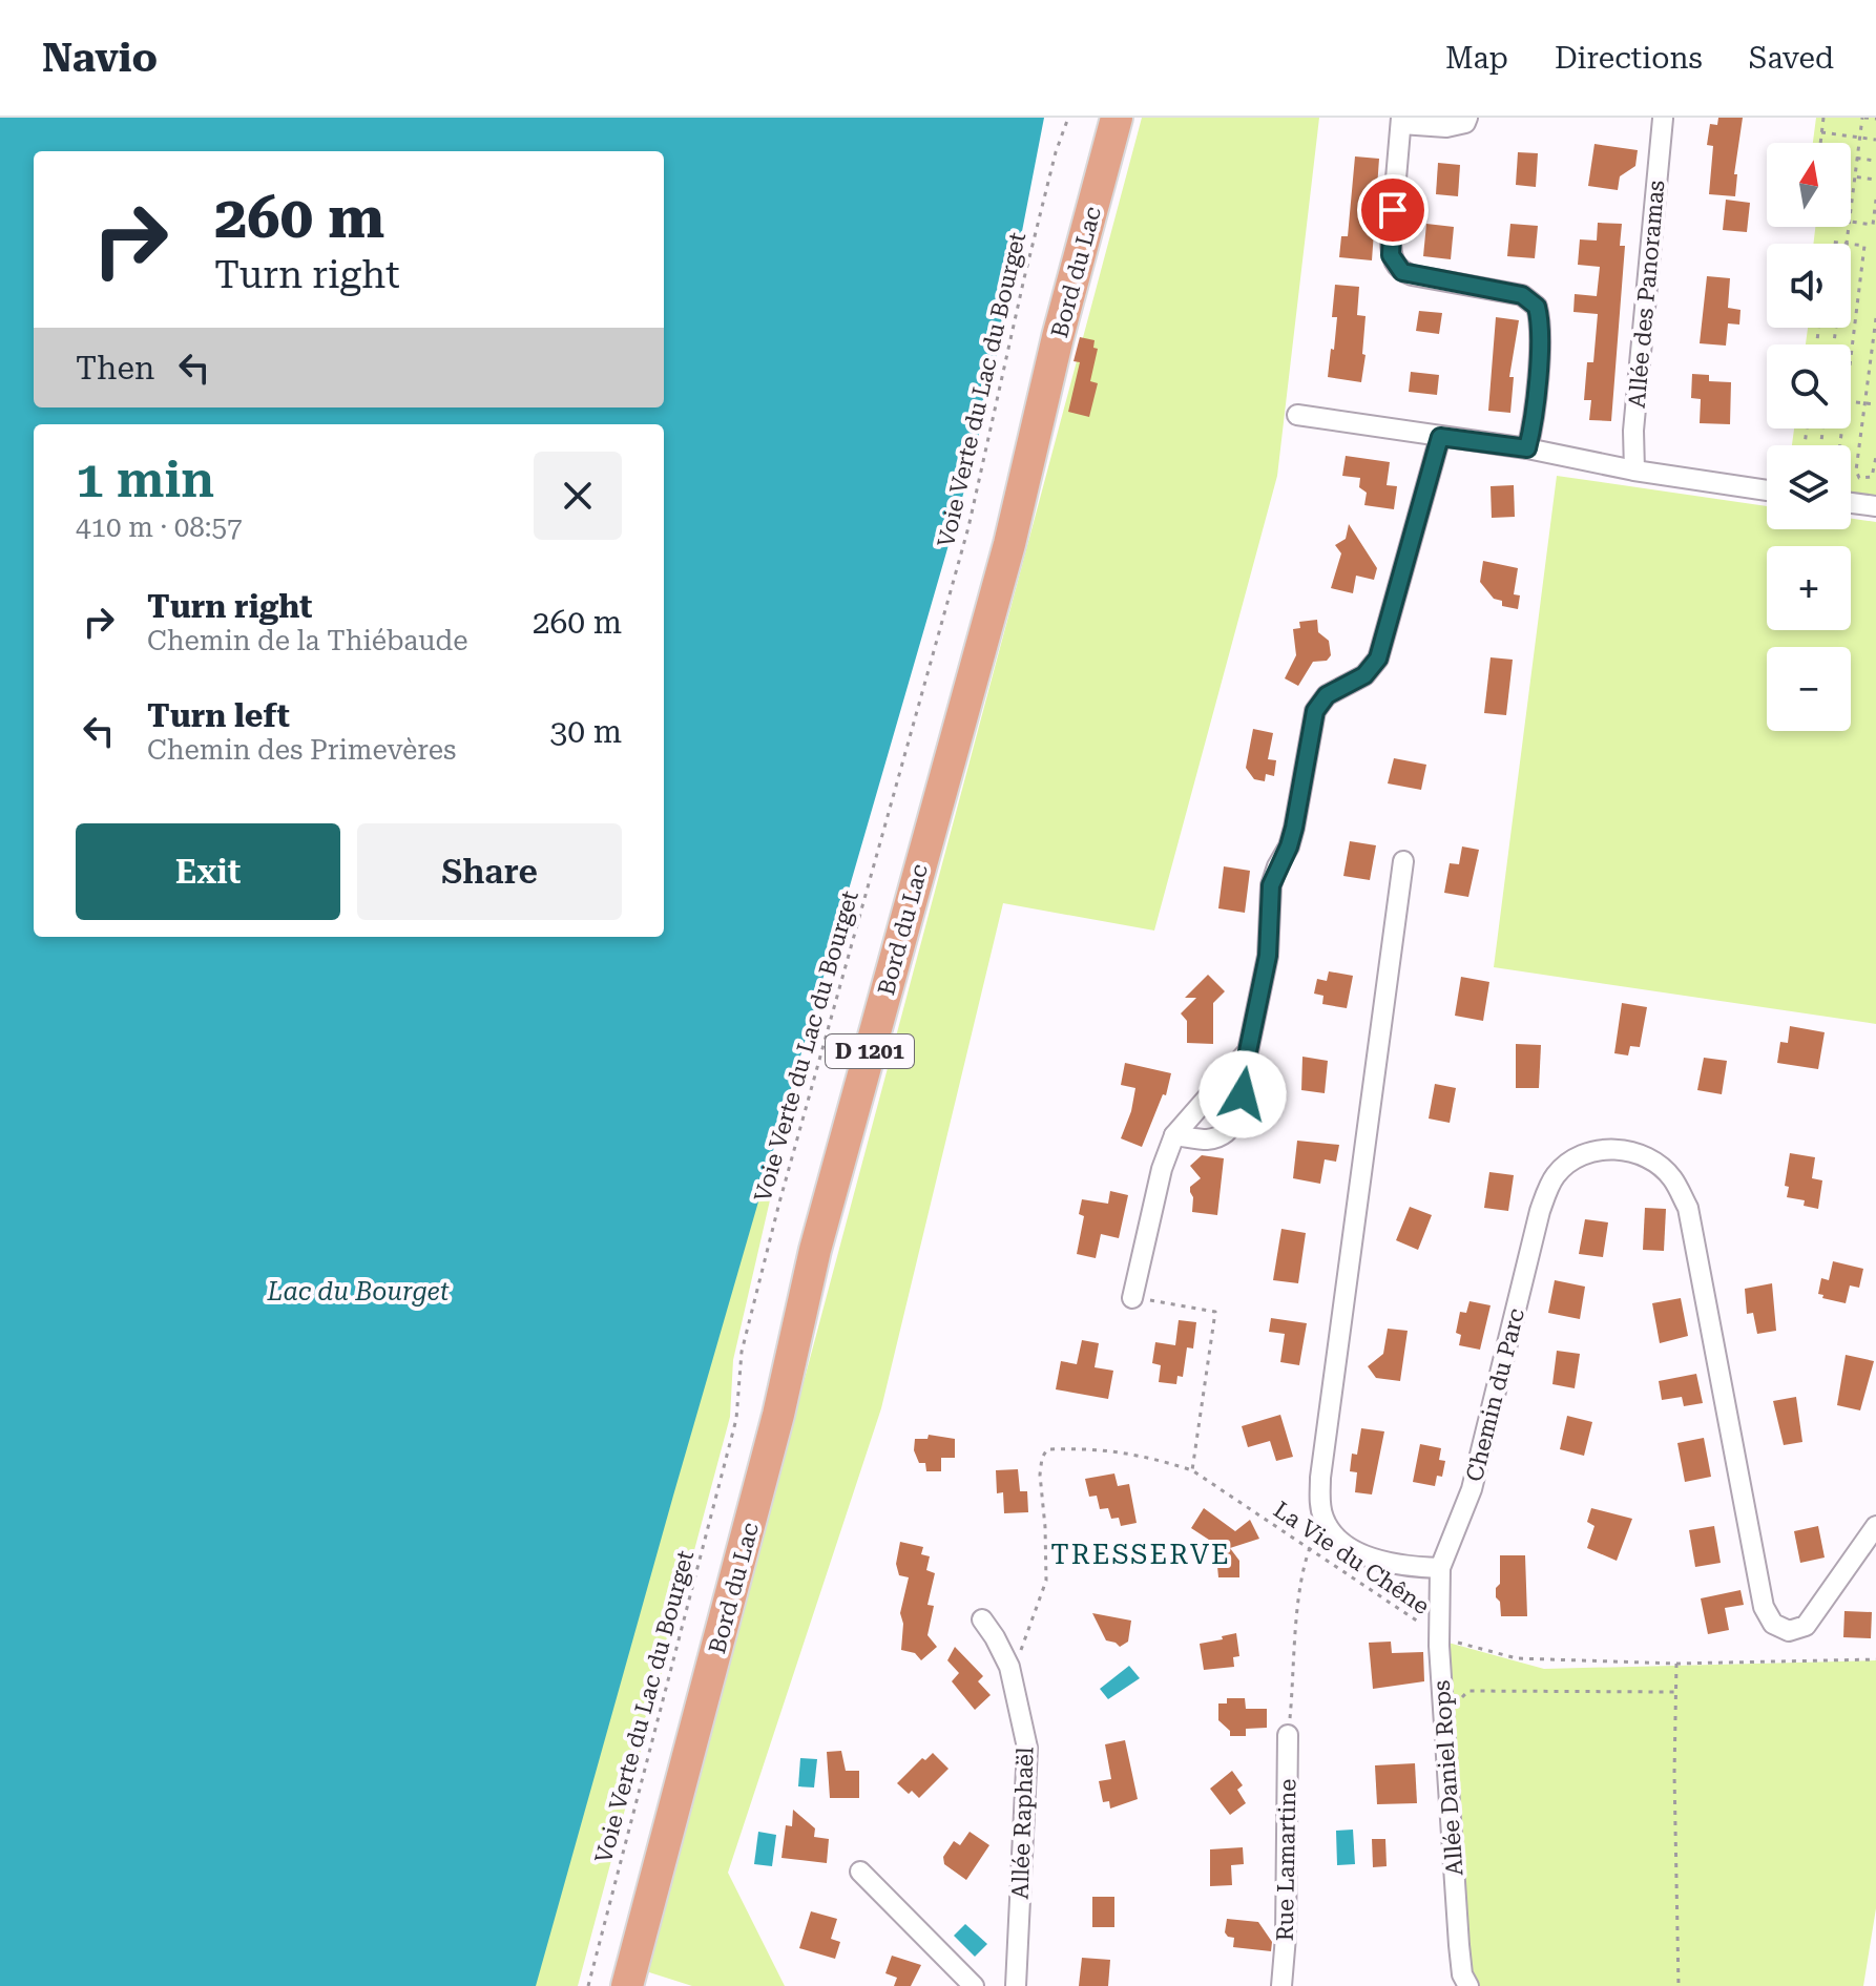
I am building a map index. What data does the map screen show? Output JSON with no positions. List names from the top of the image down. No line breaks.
{"streets":{"main road":["Bord du Lac","D 1201"],"street":["Allée des Panoramas","Chemin du Parc","Allée Daniel Rops","Allée Raphaël","Rue Lamartine"],"path":["Voie Verte du Lac du Bourget","La Vie du Chêne"]},"crossings":[["Chemin du Parc","Allée Daniel Rops"],["La Vie du Chêne","Allée Daniel Rops"],["La Vie du Chêne","Allée Raphaël"]],"districts":["TRESSERVE"],"water":["Lac du Bourget"],"north":"top","page":{"header":"Navio","nav":["Map","Directions","Saved"],"map_buttons":["+","−"],"turn":["260 m","Turn right"],"then":"Then","heading":["1 min","410 m · 08:57"],"list":[{"name":"Turn right","note":"Chemin de la Thiébaude","value":"260 m"},{"name":"Turn left","note":"Chemin des Primevères","value":"30 m"}],"buttons":["Exit","Share"]}}
